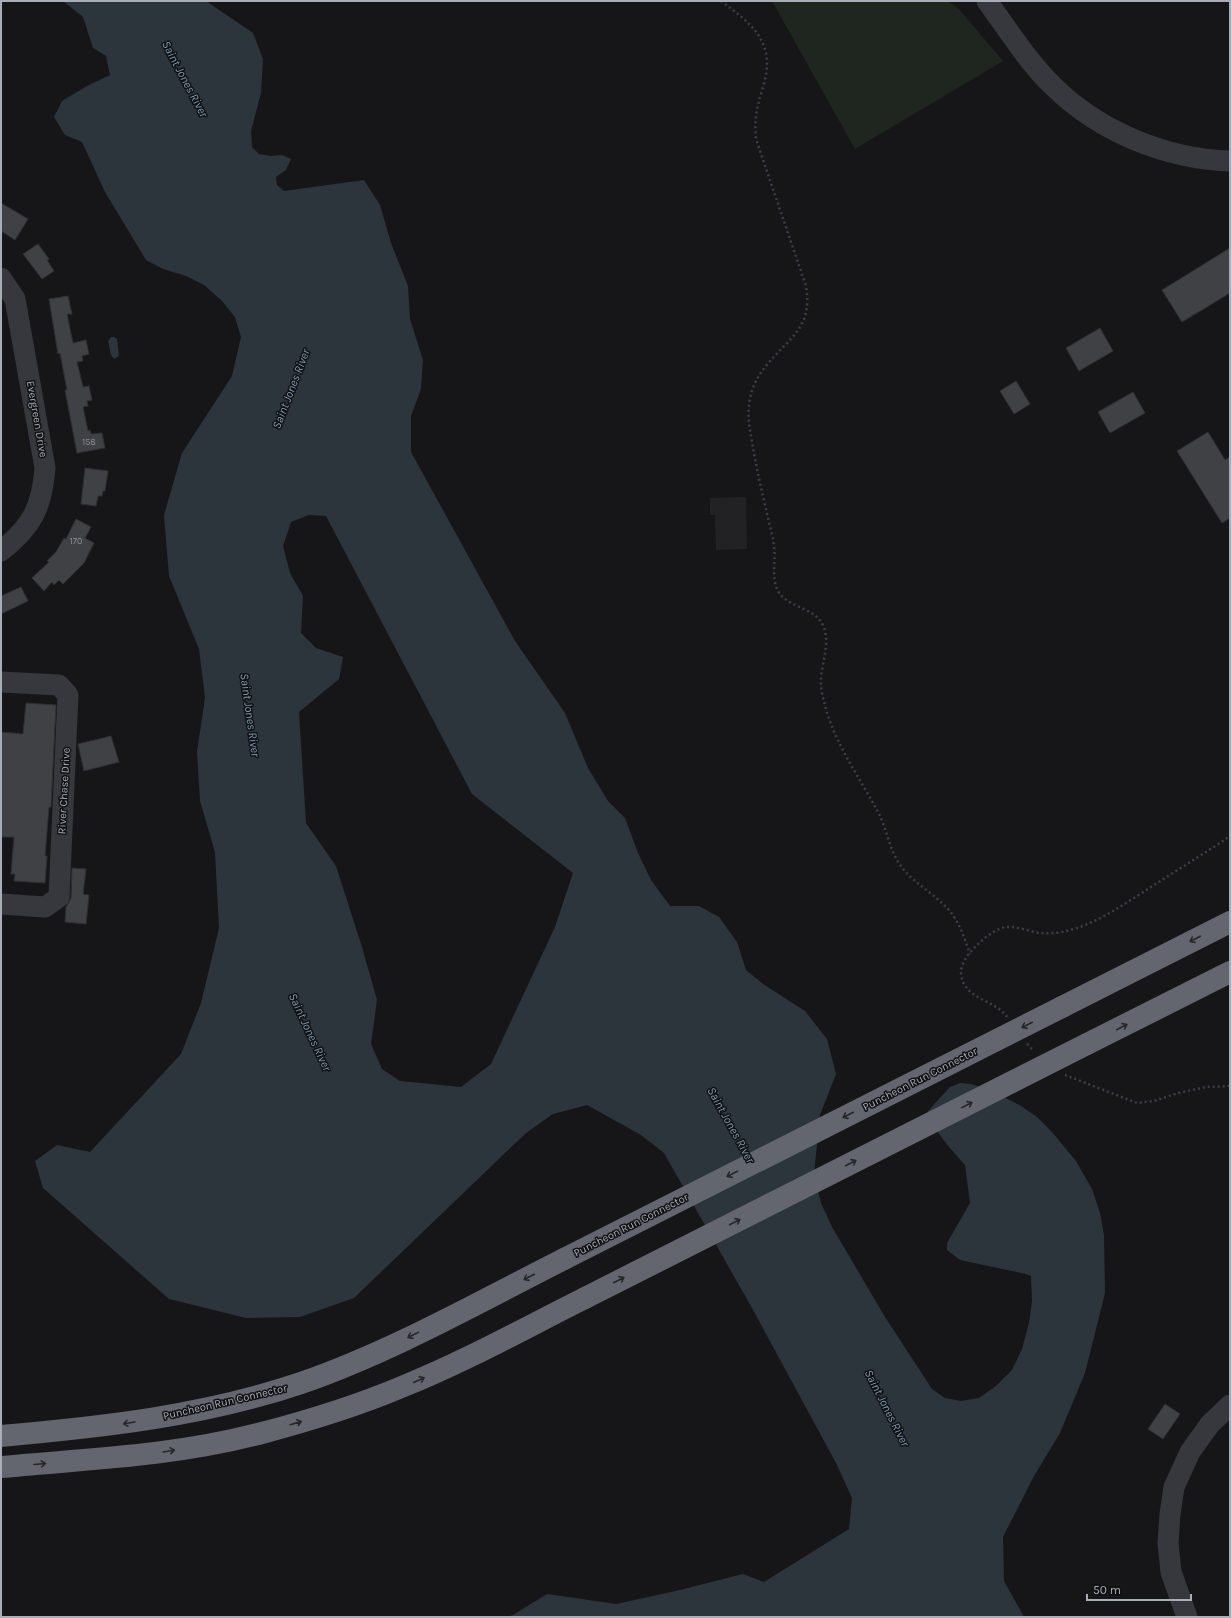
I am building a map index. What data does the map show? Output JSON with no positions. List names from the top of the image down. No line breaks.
{"streets":{"highway":["Puncheon Run Connector"],"street":["Evergreen Drive","River Chase Drive"]},"water":["Saint Jones River"],"house_numbers":["158","170"],"scale_bar":"50 m"}
